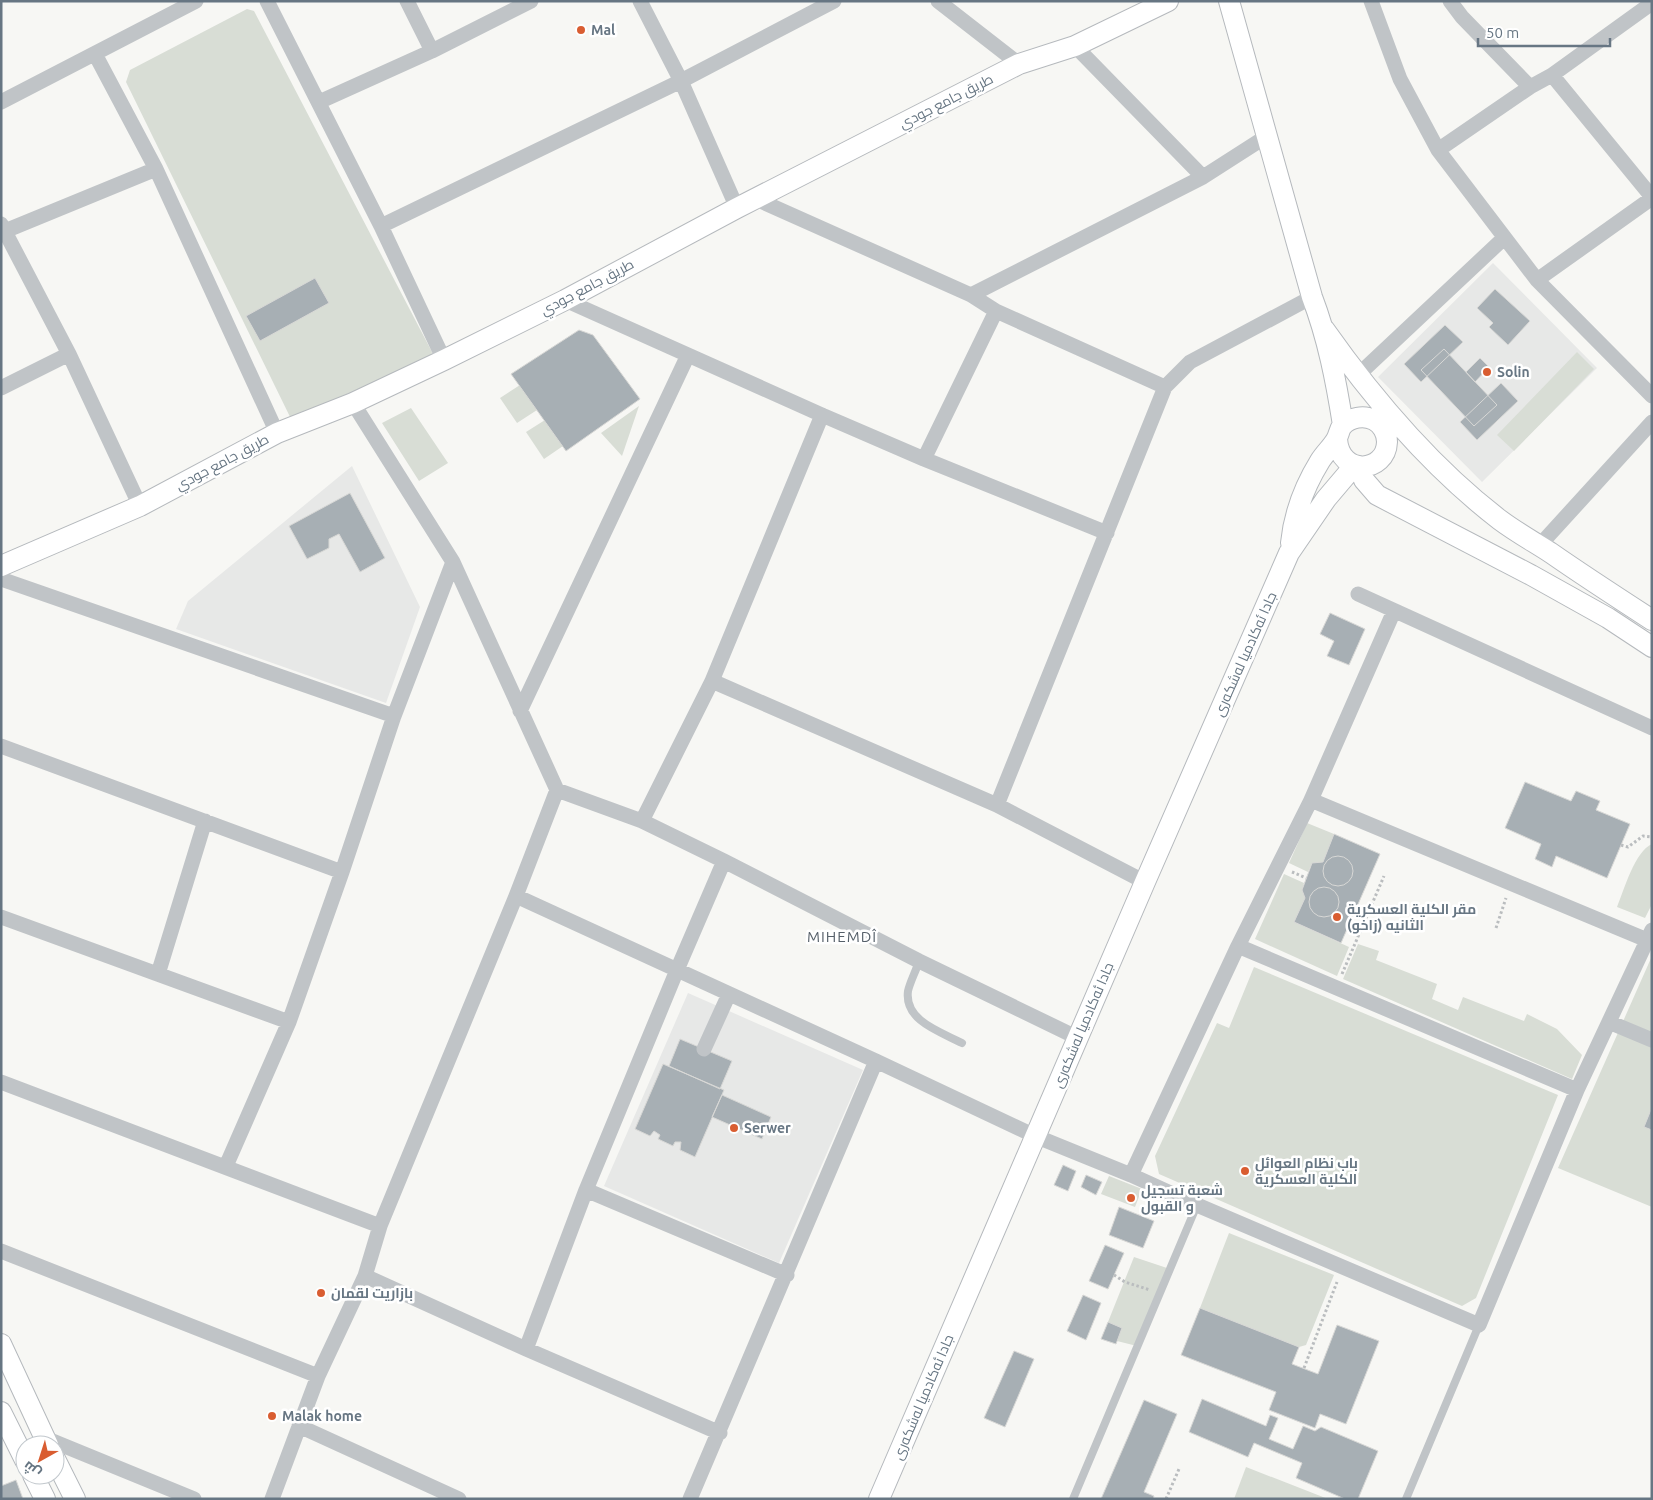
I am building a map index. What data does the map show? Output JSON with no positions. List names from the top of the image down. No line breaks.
{"streets":{"main road":["طريق جامع جودي","جادا ئه‌كادميا له‌شكه‌رى"]},"districts":["MIHEMDÎ"],"places":["Mal","Solin","مقر الكلية العسكرية الثانيه (زاخو)","Serwer","باب نظام العوائل الكلية العسكرية","شعبة تسجيل و القبول","بازاريت لقمان","Malak home"],"scale_bar":"50 m","north":"bottom left"}
